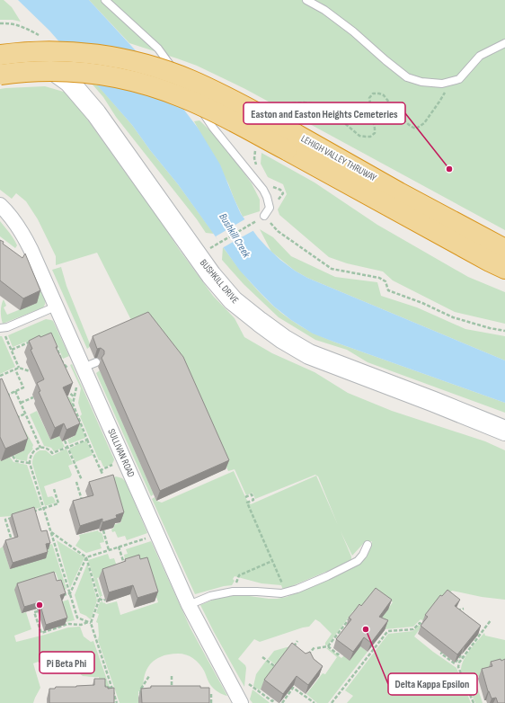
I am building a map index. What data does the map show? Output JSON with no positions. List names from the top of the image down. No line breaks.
{"streets":{"highway":["LEHIGH VALLEY THRUWAY"],"street":["BUSHKILL DRIVE","SULLIVAN ROAD"]},"water":["Bushkill Creek"],"places":["Easton and Easton Heights Cemeteries","Pi Beta Phi","Delta Kappa Epsilon"]}
